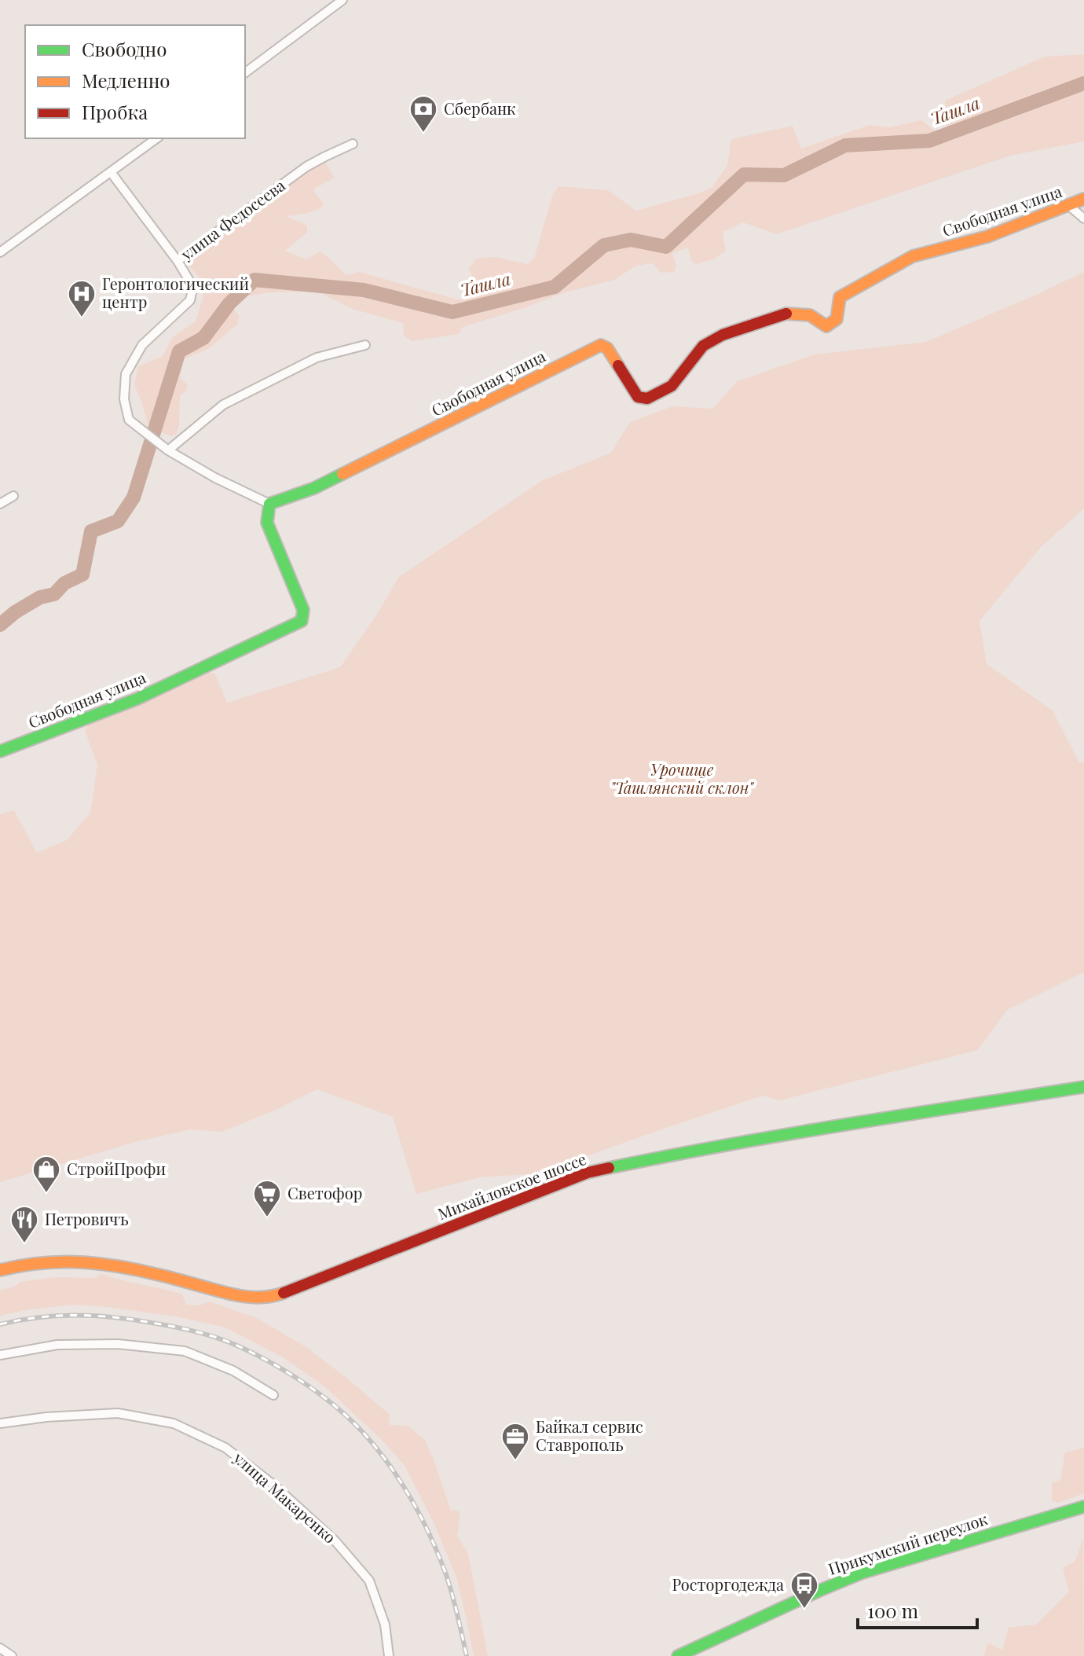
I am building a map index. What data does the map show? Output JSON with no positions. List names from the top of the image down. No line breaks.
{"streets":{"main road":["Свободная улица","Михайловское шоссе","Прикумский переулок"],"street":["улица Федосеева","улица Макаренко"]},"water":["Ташла"],"parks":["Урочище \"Ташлянский склон\""],"places":{"bank":["Сбербанк"],"hospital":["Геронтологический центр"],"shop":["СтройПрофи"],"supermarket":["Светофор"],"restaurant":["Петровичъ"],"office":["Байкал сервис Ставрополь"],"bus stop":["Росторгодежда"]},"legend":["Свободно","Медленно","Пробка"],"scale_bar":"100 m"}
